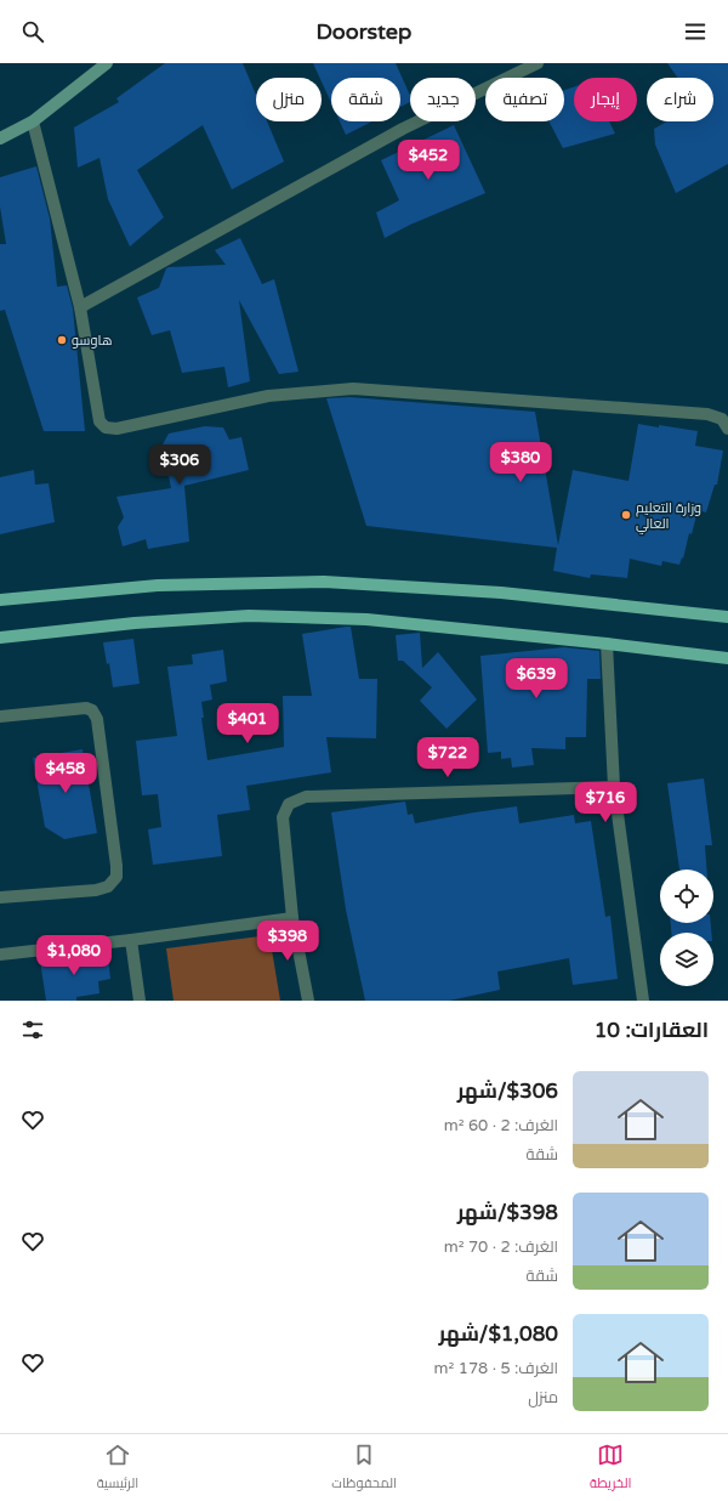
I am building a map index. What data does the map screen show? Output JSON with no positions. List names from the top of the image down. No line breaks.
{"places":["هاوسو","وزارة التعليم العالي"],"page":{"header":"Doorstep","chip":["شراء","إيجار","تصفية","جديد","شقة","منزل"],"price":["$452","$380","$306","$639","$401","$722","$458","$716","$398","$1,080"],"heading":"العقارات: 10","list":[{"name":"$306/شهر","note":"الغرف: 2 · 60 m² · شقة"},{"name":"$398/شهر","note":"الغرف: 2 · 70 m² · شقة"},{"name":"$1,080/شهر","note":"الغرف: 5 · 178 m² · منزل"}],"tabs":["الخريطة","المحفوظات","الرئيسية"]}}
